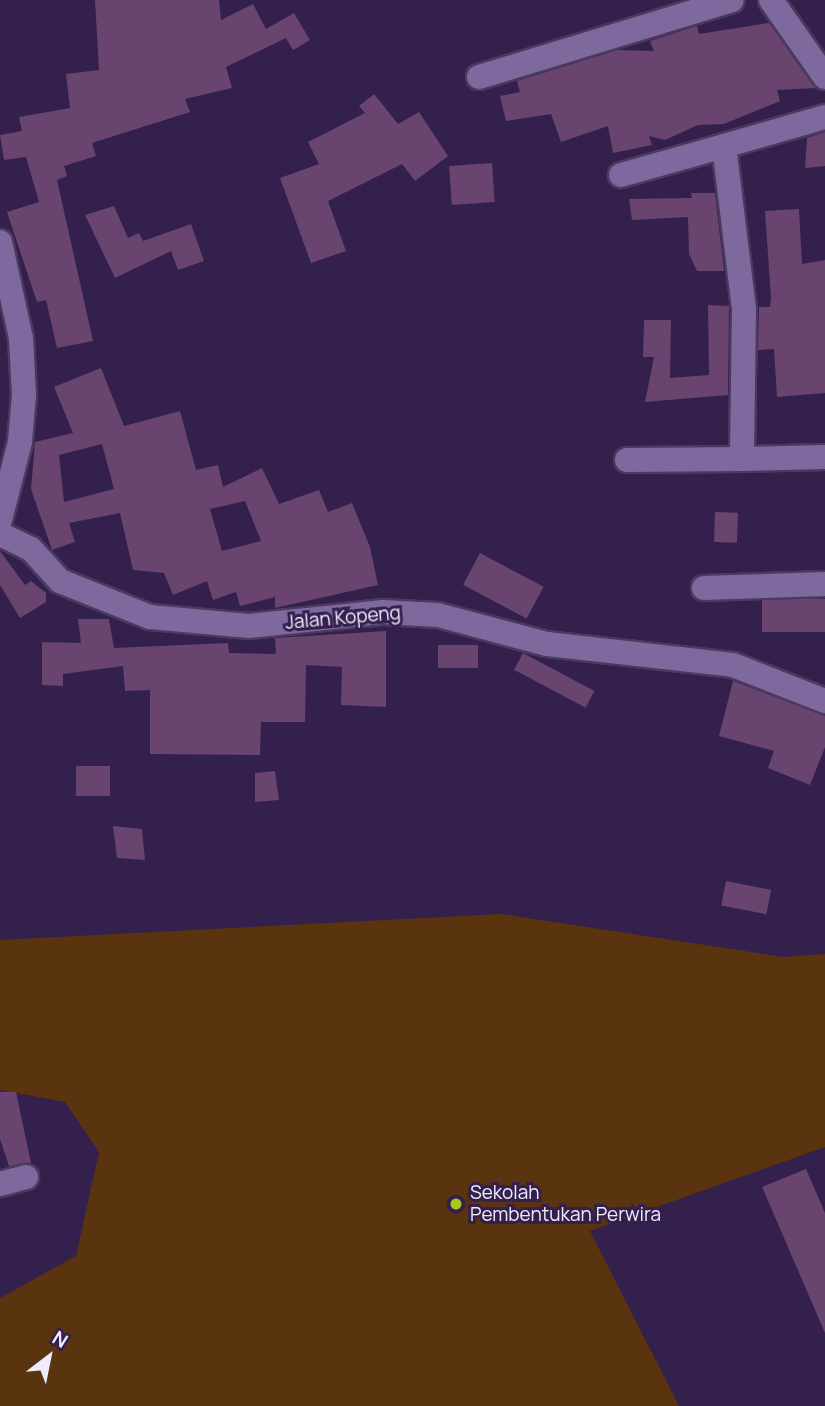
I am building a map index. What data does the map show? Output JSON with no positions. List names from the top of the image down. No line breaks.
{"streets":{"street":["Jalan Kopeng"]},"places":["Sekolah Pembentukan Perwira"],"north":"top right"}
